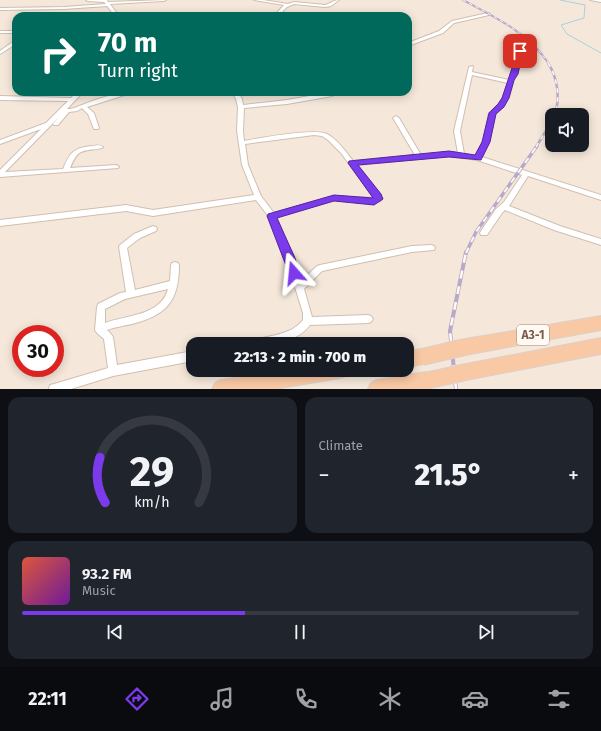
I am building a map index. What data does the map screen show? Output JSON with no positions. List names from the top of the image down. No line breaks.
{"streets":{"highway":["A3-1"]},"page":{"turn":["70 m","Turn right"],"limit":"30","trip":"22:13 · 2 min · 700 m","tile":"Climate","heat":["−","21.5°","+"],"song":["93.2 FM","Music"],"tabs":"22:11","gauge":["29","km/h"]}}
